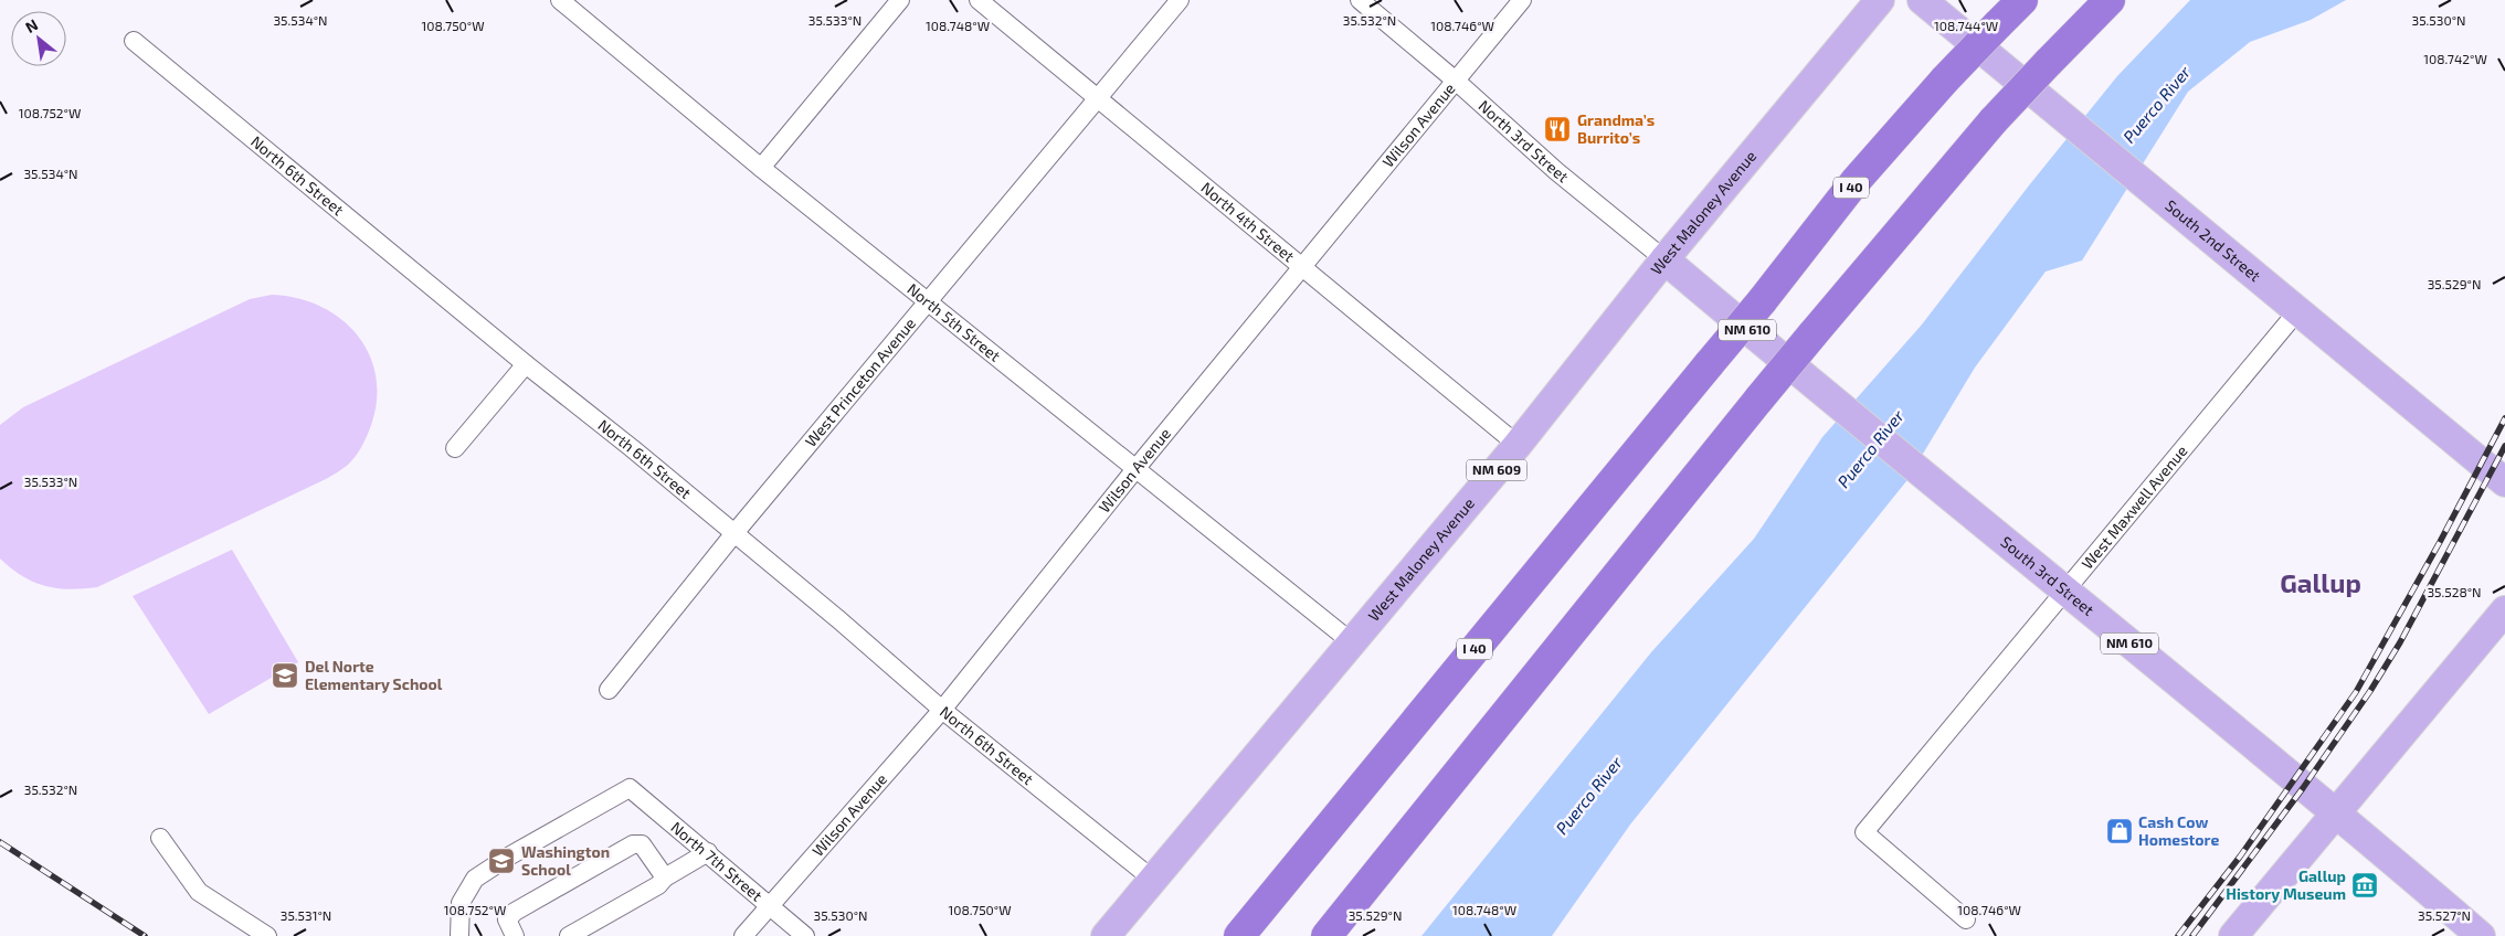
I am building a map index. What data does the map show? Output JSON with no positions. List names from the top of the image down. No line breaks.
{"streets":{"highway":["I 40"],"main road":["West Maloney Avenue","South 2nd Street","NM 610","NM 609","South 3rd Street"],"street":["Wilson Avenue","North 3rd Street","North 6th Street","North 4th Street","North 5th Street","West Princeton Avenue","West Maxwell Avenue","North 7th Street"]},"crossings":[["Wilson Avenue","North 3rd Street"],["Wilson Avenue","North 6th Street"],["Wilson Avenue","North 4th Street"],["Wilson Avenue","North 5th Street"],["Wilson Avenue","North 7th Street"],["North 3rd Street","West Maloney Avenue"],["North 3rd Street","South 3rd Street"],["North 6th Street","West Maloney Avenue"],["North 6th Street","West Princeton Avenue"],["West Maloney Avenue","North 4th Street"],["West Maloney Avenue","North 5th Street"],["West Maloney Avenue","South 3rd Street"],["North 4th Street","West Princeton Avenue"],["South 2nd Street","West Maxwell Avenue"],["North 5th Street","West Princeton Avenue"],["West Maxwell Avenue","South 3rd Street"]],"districts":["Gallup"],"water":["Puerco River"],"places":{"restaurant":["Grandma’s Burrito’s"],"school or university":["Del Norte Elementary School","Washington School"],"shop":["Cash Cow Homestore"],"museum":["Gallup History Museum"]},"north":"top left","coordinates":["35.534°N","35.533°N","35.532°N","35.530°N","108.750°W","108.748°W","108.746°W","108.744°W","108.742°W","108.752°W","35.529°N","35.528°N","35.531°N","35.527°N"]}
